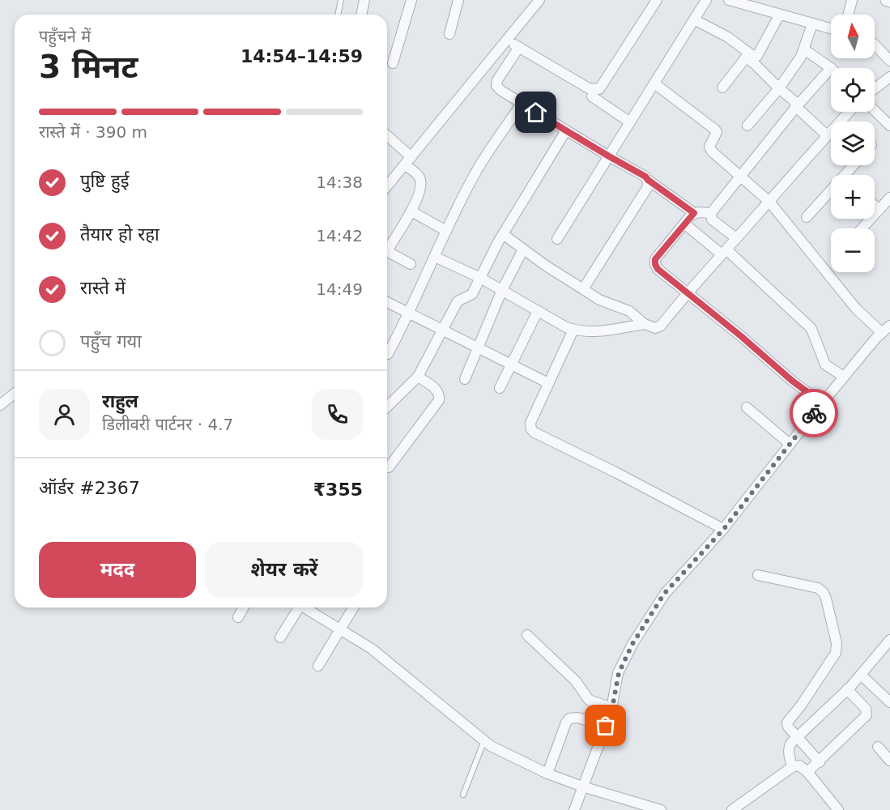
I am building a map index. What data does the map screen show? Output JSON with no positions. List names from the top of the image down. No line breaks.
{"north":"top","page":{"map_buttons":["+","−"],"heading":["3 मिनट","पहुँचने में","14:54–14:59"],"panel":["राहुल","डिलीवरी पार्टनर · 4.7","ऑर्डर #2367","₹355"],"bar":"रास्ते में · 390 m","list":[["पुष्टि हुई","14:38"],["तैयार हो रहा","14:42"],["रास्ते में","14:49"],"पहुँच गया"],"buttons":["मदद","शेयर करें"]}}
